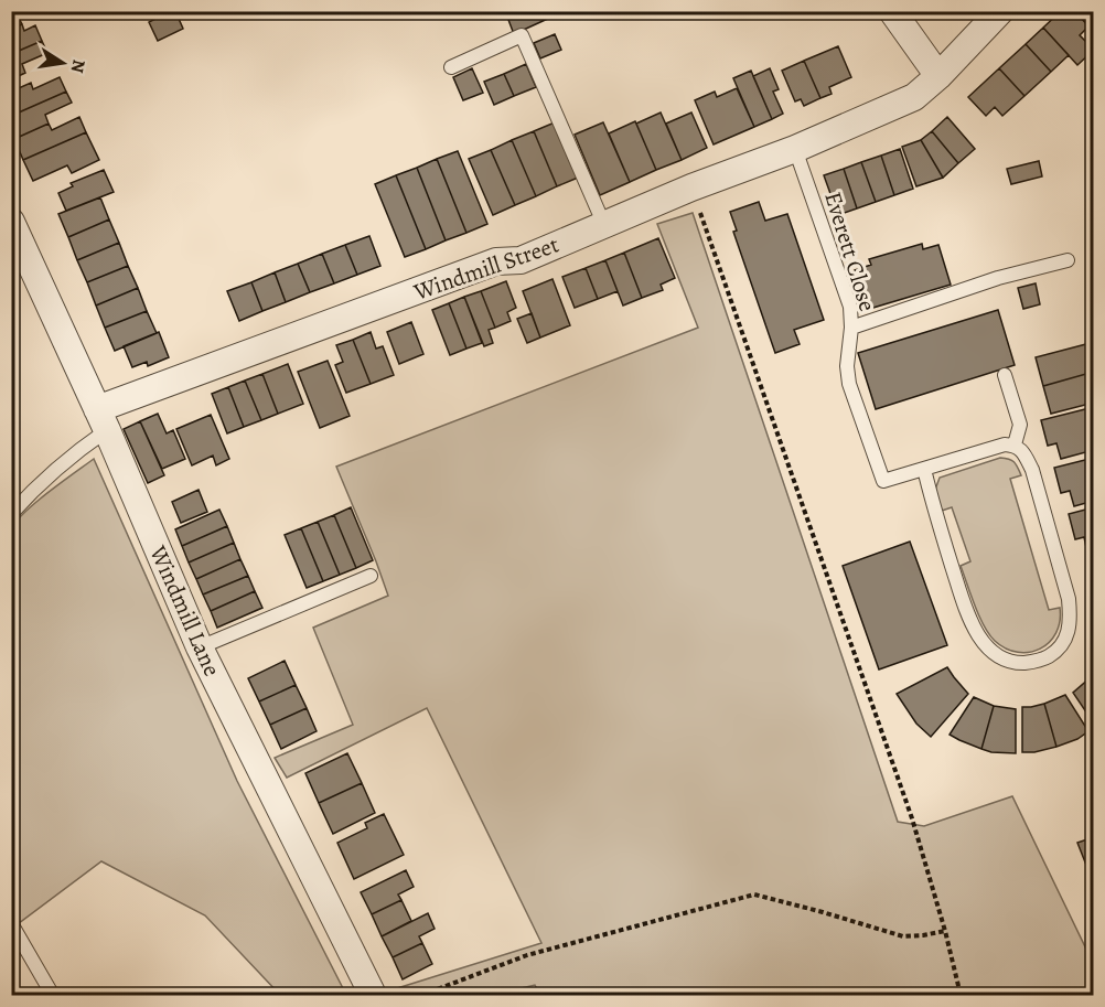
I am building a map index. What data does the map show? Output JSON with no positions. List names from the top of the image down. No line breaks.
{"streets":{"street":["Windmill Street","Windmill Lane"],"lane":["Everett Close"]},"crossings":[["Everett Close","Windmill Street"],["Windmill Street","Windmill Lane"]],"north":"right"}
